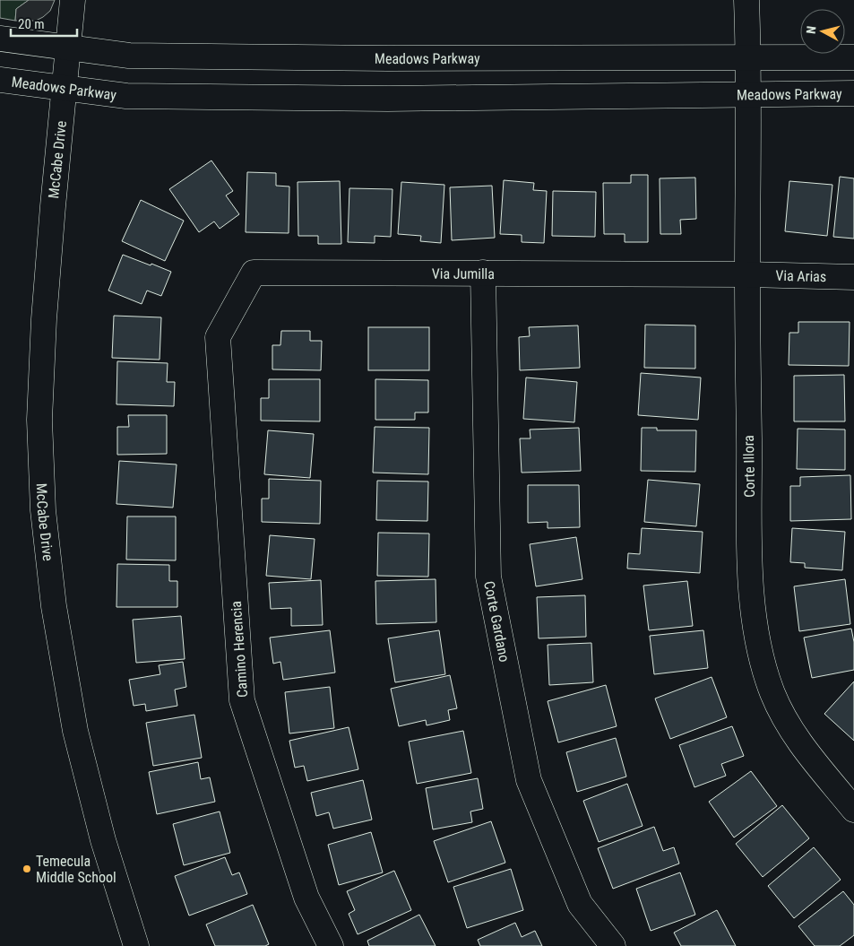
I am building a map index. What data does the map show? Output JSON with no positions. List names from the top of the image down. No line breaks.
{"streets":{"street":["Meadows Parkway","McCabe Drive","Via Jumilla","Via Arias","Corte Illora","Corte Gardano","Camino Herencia"]},"crossings":[["Meadows Parkway","McCabe Drive"],["Meadows Parkway","Corte Illora"],["Via Jumilla","Via Arias"],["Via Jumilla","Corte Illora"],["Via Jumilla","Corte Gardano"],["Via Jumilla","Camino Herencia"],["Via Arias","Corte Illora"]],"places":["Temecula Middle School"],"scale_bar":"20 m","north":"left"}
